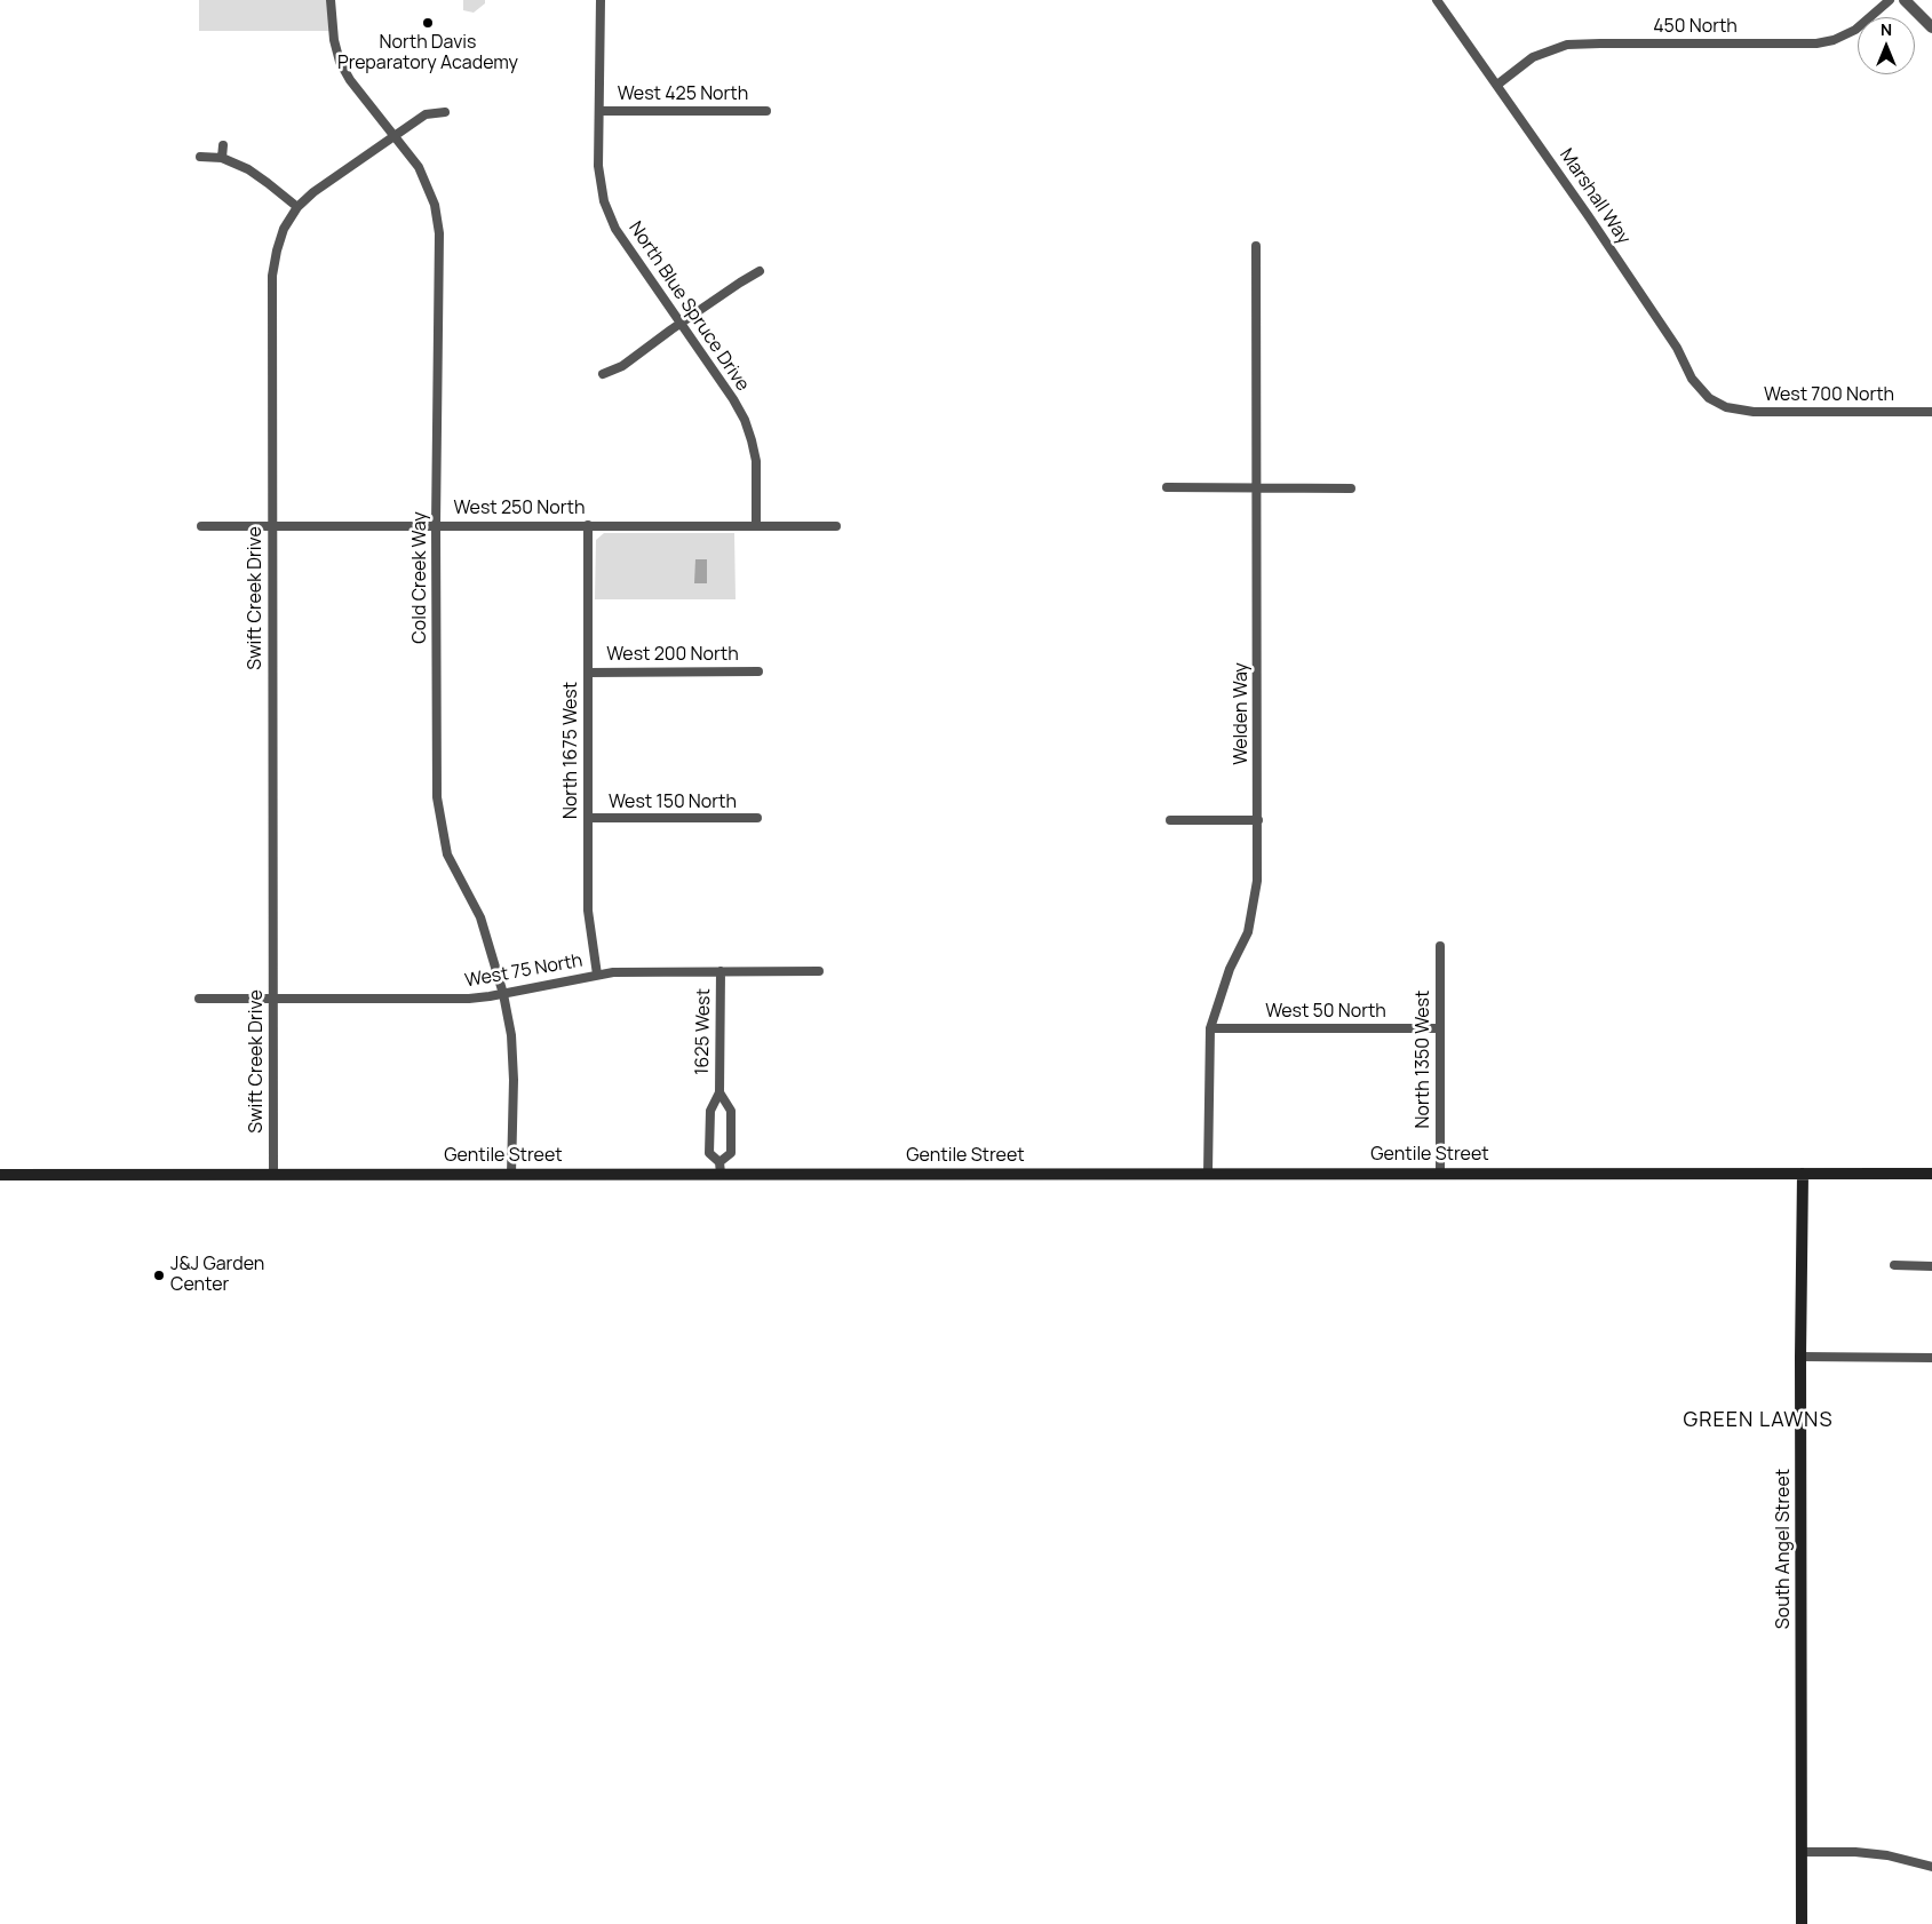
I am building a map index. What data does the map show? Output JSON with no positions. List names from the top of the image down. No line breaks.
{"streets":{"main road":["Gentile Street","South Angel Street"],"street":["450 North","West 425 North","Marshall Way","North Blue Spruce Drive","West 700 North","West 250 North","Cold Creek Way","Swift Creek Drive","West 200 North","Welden Way","North 1675 West","West 150 North","West 75 North","West 50 North","1625 West","North 1350 West"]},"crossings":[["450 North","Marshall Way"],["West 425 North","North Blue Spruce Drive"],["Marshall Way","West 700 North"],["North Blue Spruce Drive","West 250 North"],["West 250 North","Cold Creek Way"],["West 250 North","Swift Creek Drive"],["West 250 North","North 1675 West"],["Cold Creek Way","Swift Creek Drive"],["Cold Creek Way","West 75 North"],["Cold Creek Way","Gentile Street"],["Swift Creek Drive","West 75 North"],["Swift Creek Drive","Gentile Street"],["West 200 North","North 1675 West"],["Welden Way","West 50 North"],["Welden Way","Gentile Street"],["North 1675 West","West 150 North"],["North 1675 West","West 75 North"],["West 75 North","1625 West"],["West 50 North","North 1350 West"],["1625 West","Gentile Street"],["North 1350 West","Gentile Street"],["Gentile Street","South Angel Street"]],"districts":["GREEN LAWNS"],"places":["North Davis Preparatory Academy","J&J Garden Center"],"north":"top"}
